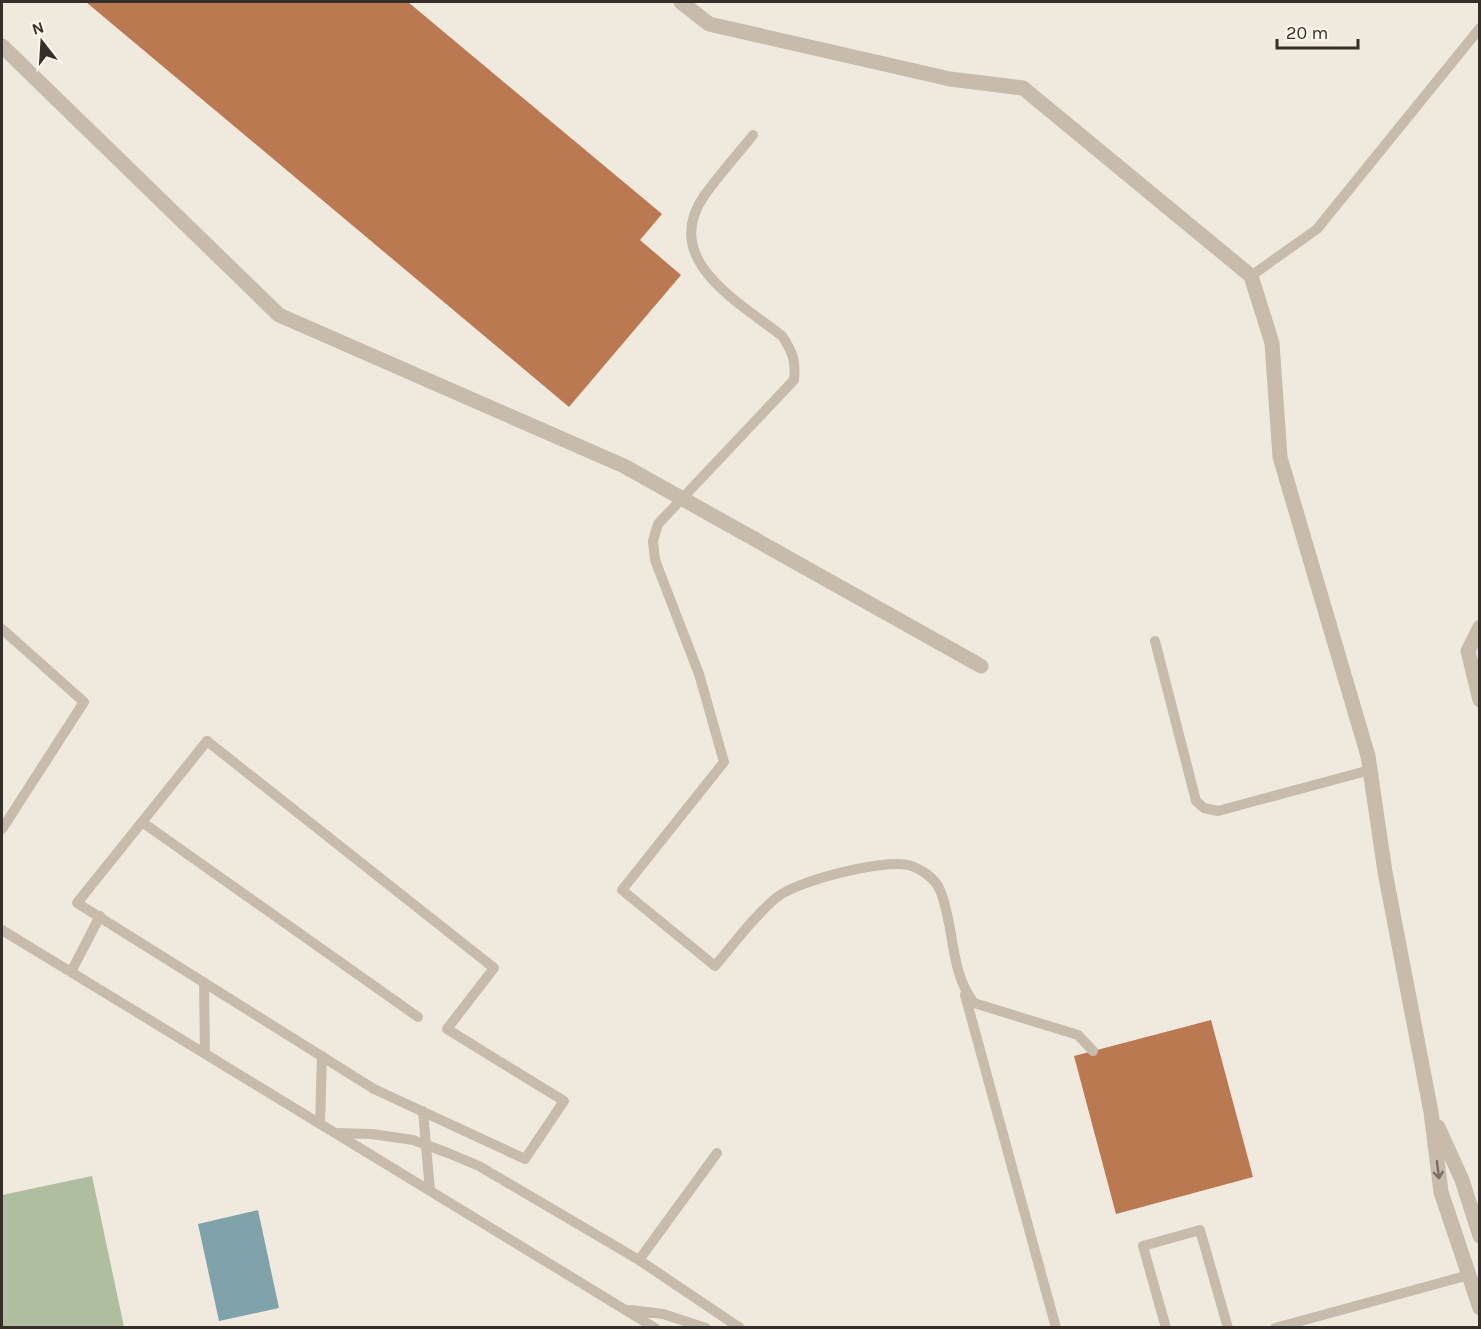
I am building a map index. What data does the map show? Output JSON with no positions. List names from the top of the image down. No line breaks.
{"scale_bar":"20 m","north":"top"}
